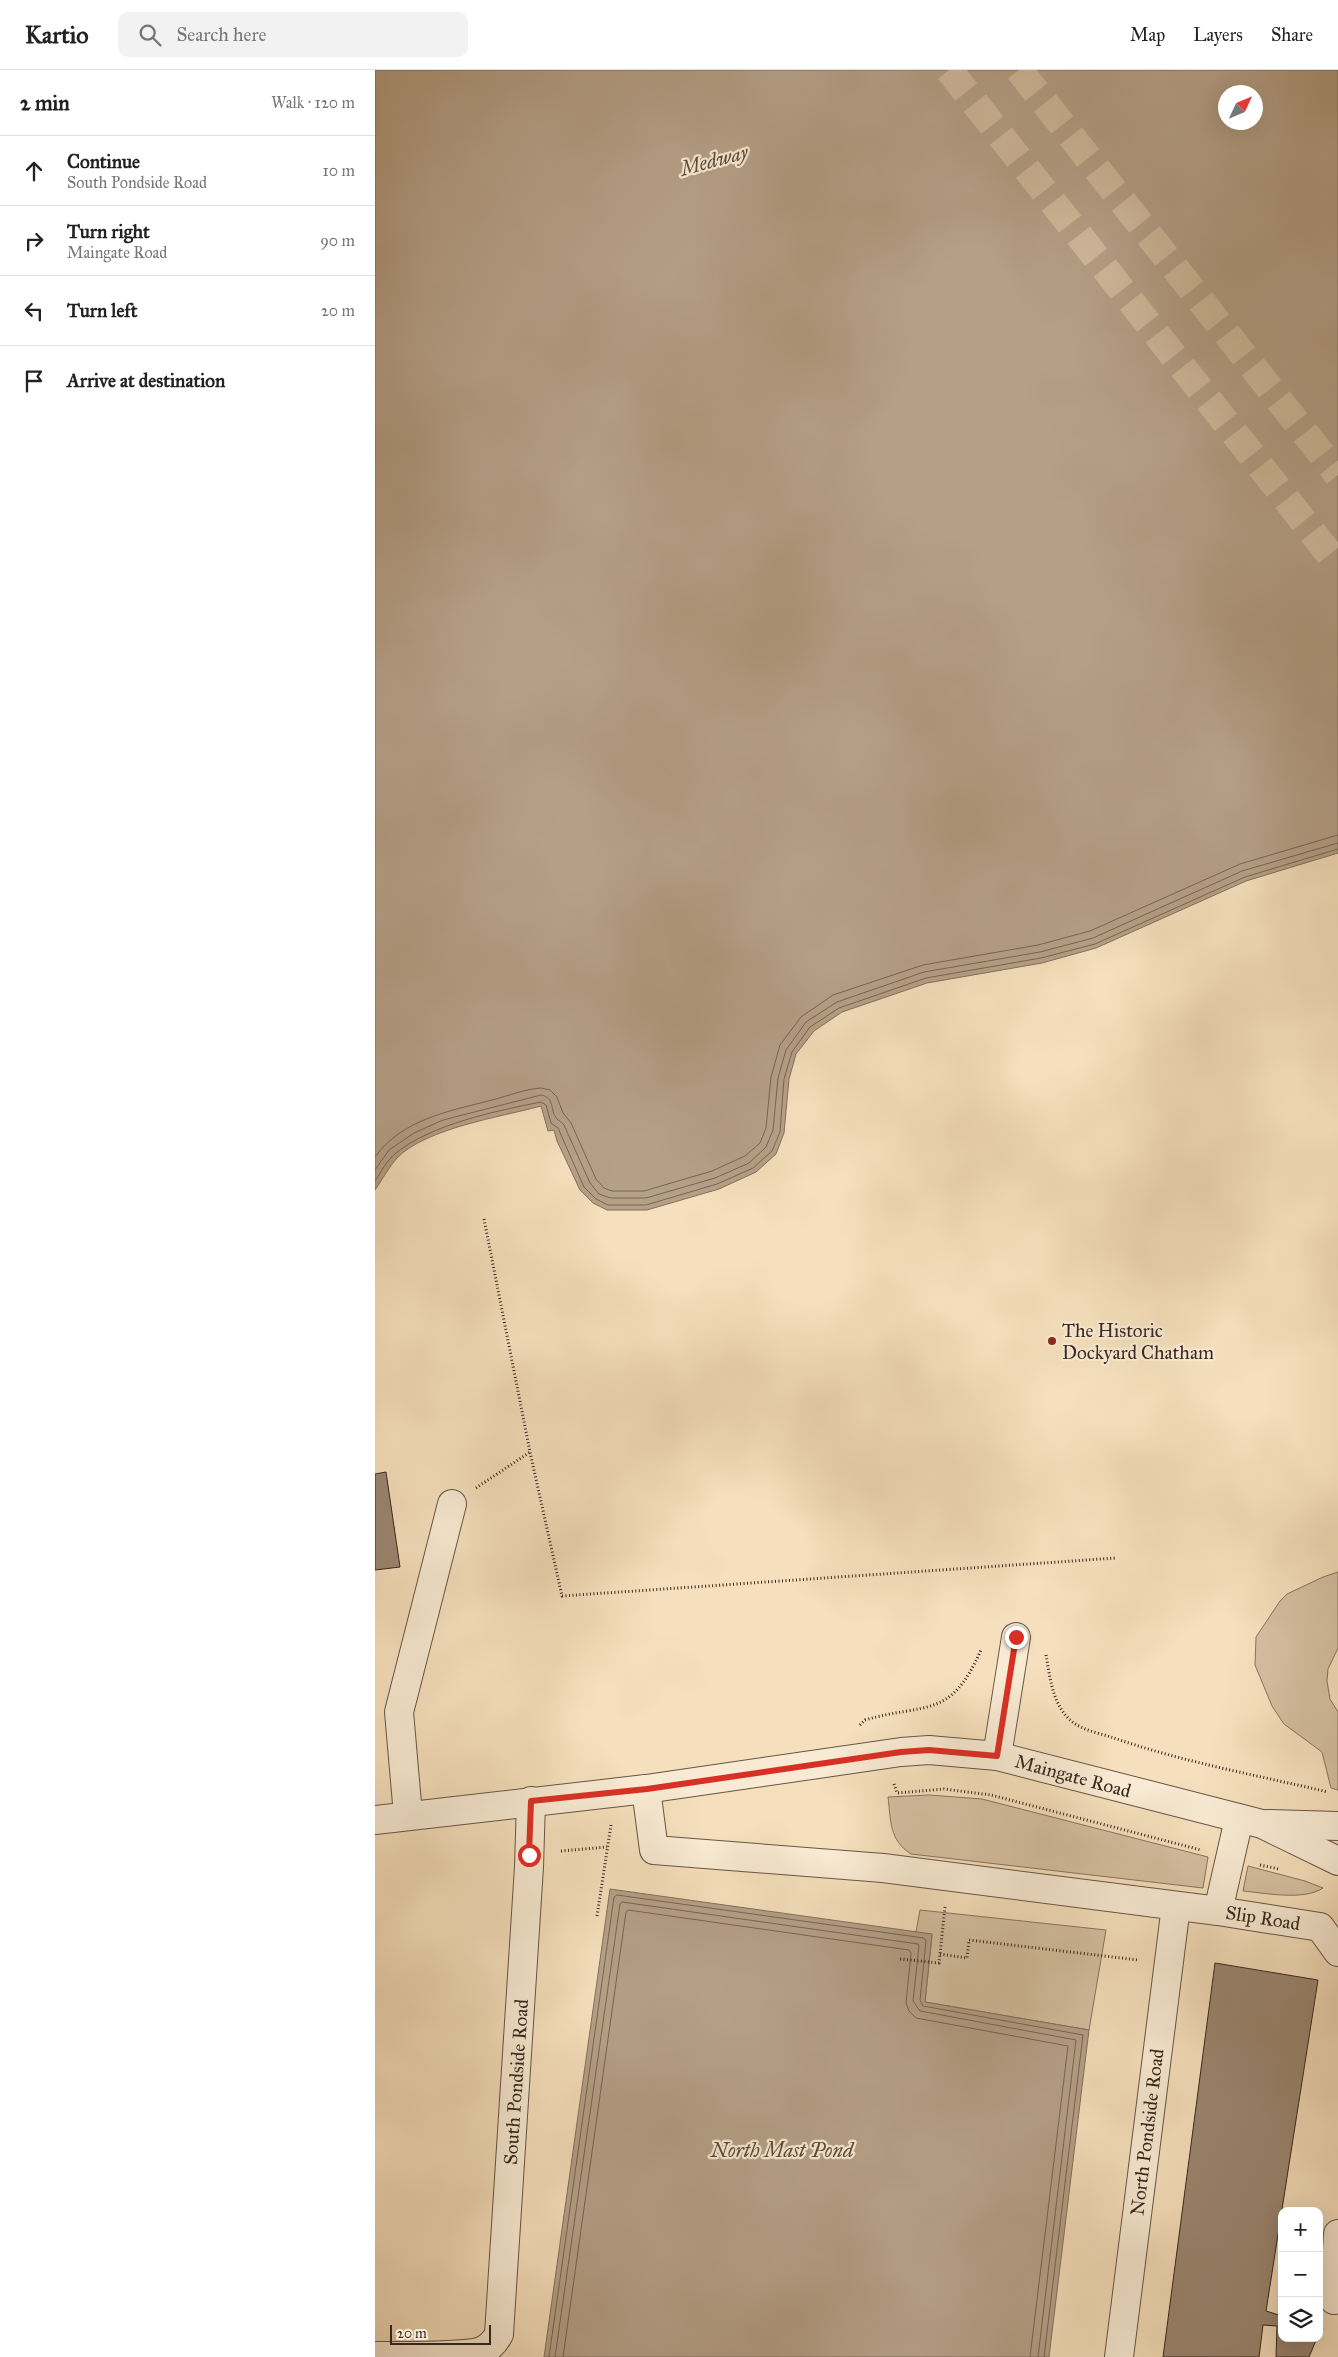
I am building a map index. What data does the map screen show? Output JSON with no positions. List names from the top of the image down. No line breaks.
{"streets":{"lane":["Maingate Road","Slip Road","South Pondside Road","North Pondside Road"]},"crossings":[["Maingate Road","Slip Road"],["Maingate Road","South Pondside Road"],["Slip Road","North Pondside Road"]],"water":["Medway","North Mast Pond"],"places":["The Historic Dockyard Chatham"],"scale_bar":"20 m","north":"top right","page":{"header":"Kartio","search":"Search here","nav":["Map","Layers","Share"],"heading":["2 min","Walk · 120 m"],"list":[["Continue","South Pondside Road","10 m"],["Turn right","Maingate Road","90 m"],["Turn left","20 m"],"Arrive at destination"],"map_buttons":["+","−"],"scale":"20 m"}}
